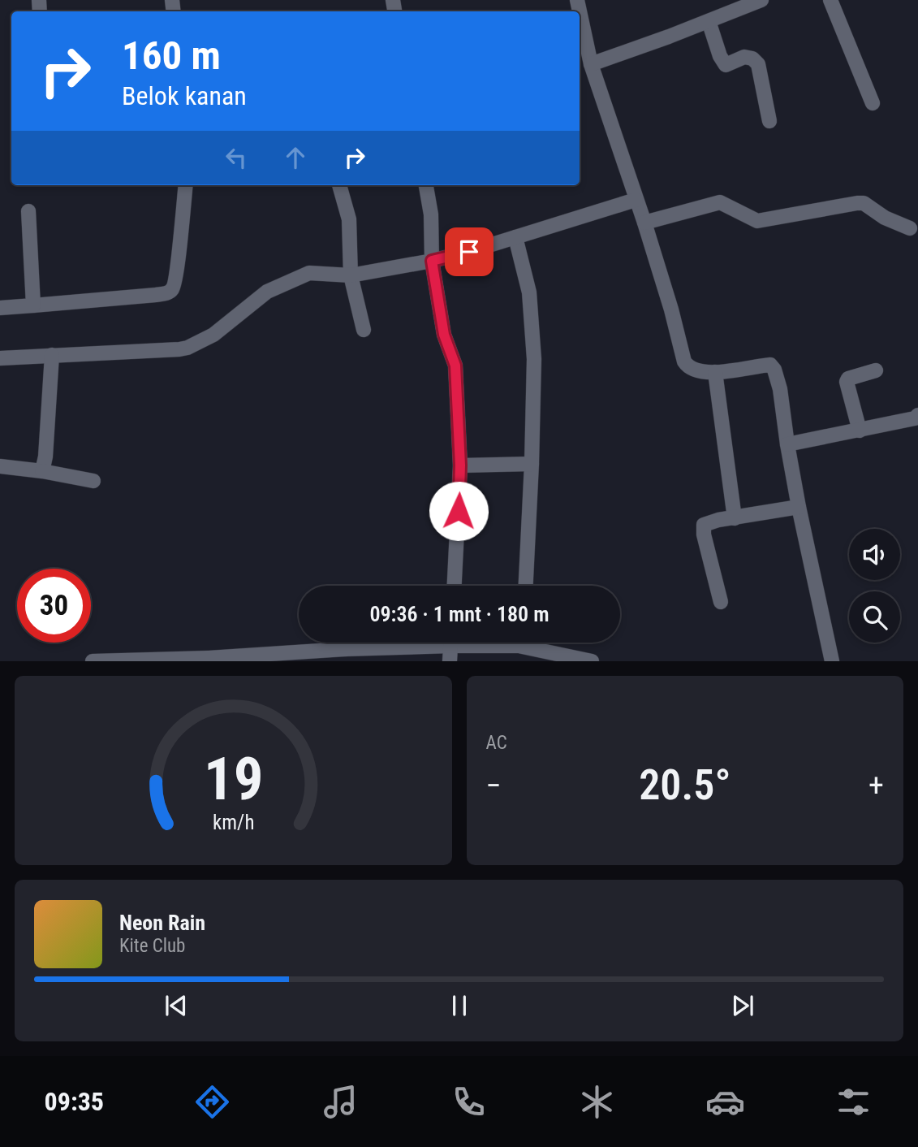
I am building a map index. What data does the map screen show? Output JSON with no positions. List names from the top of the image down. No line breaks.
{"page":{"turn":["160 m","Belok kanan"],"limit":"30","trip":"09:36 · 1 mnt · 180 m","tile":"AC","heat":["−","20.5°","+"],"song":["Neon Rain","Kite Club"],"tabs":"09:35","gauge":["19","km/h"]}}
